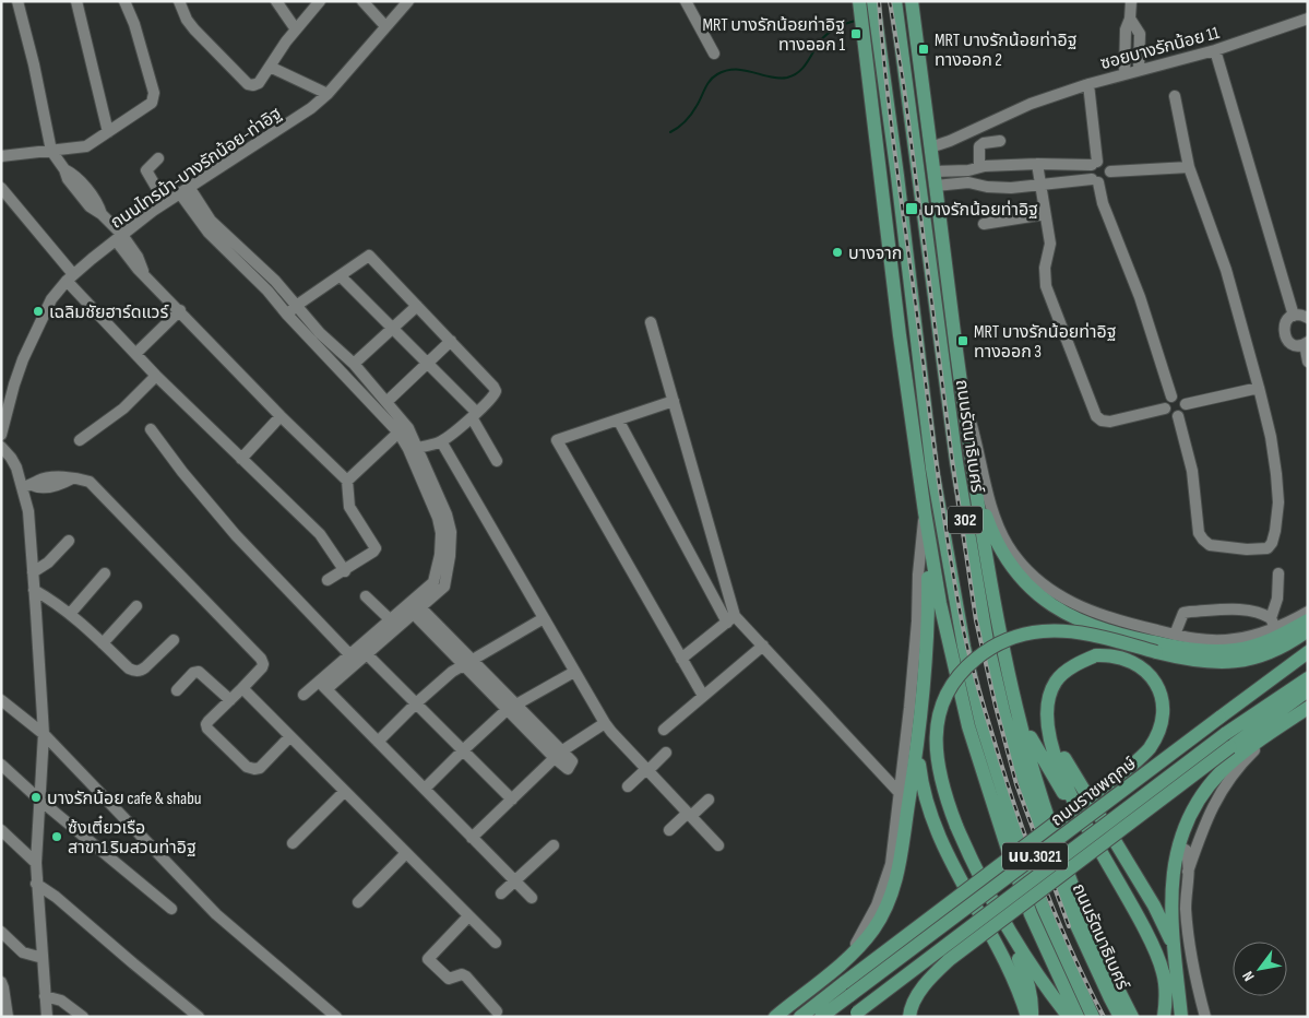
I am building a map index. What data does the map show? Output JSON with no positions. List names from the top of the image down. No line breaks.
{"streets":{"main road":["ถนนรัตนาธิเบศร์","302","ถนนราชพฤกษ์","นบ.3021"],"street":["ซอยบางรักน้อย 11","ถนนไทรม้า-บางรักน้อย-ท่าอิฐ"]},"crossings":[["ซอยบางรักน้อย 11","ถนนรัตนาธิเบศร์"]],"places":{"transit":["MRT บางรักน้อยท่าอิฐ ทางออก 1","MRT บางรักน้อยท่าอิฐ ทางออก 2","บางรักน้อยท่าอิฐ","MRT บางรักน้อยท่าอิฐ ทางออก 3"],"other":["บางจาก","เฉลิมชัยฮาร์ดแวร์","บางรักน้อย cafe & shabu","ซ้งเตี๋ยวเรือ สาขา1 ริมสวนท่าอิฐ"]},"north":"bottom left"}
